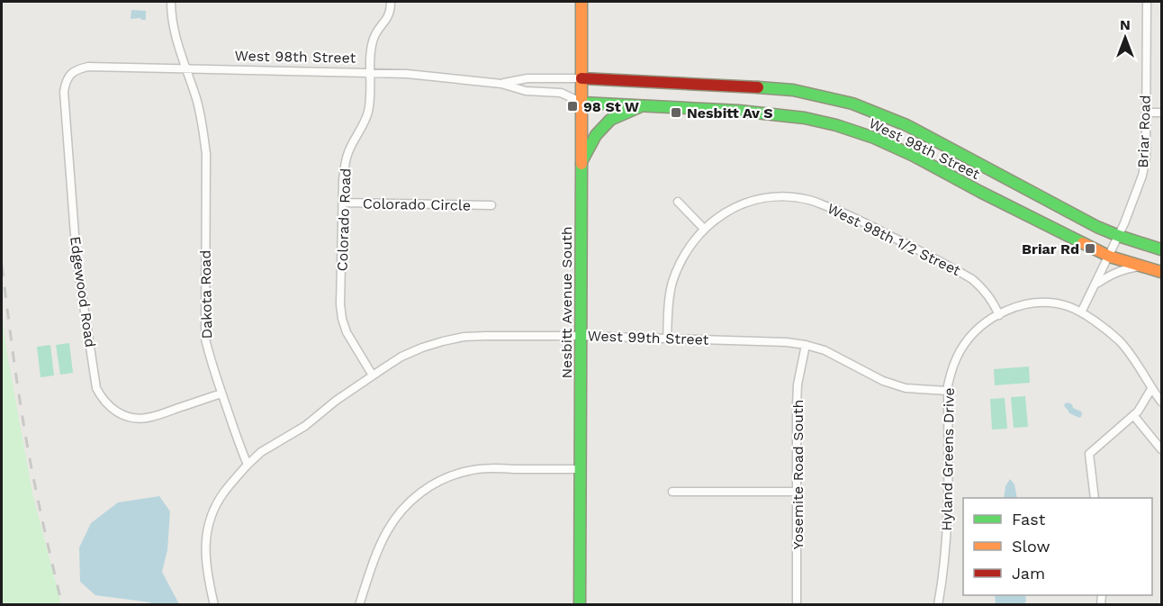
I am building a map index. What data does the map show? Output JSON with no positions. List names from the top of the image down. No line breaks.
{"streets":{"street":["West 98th Street","Briar Road","Colorado Circle","Colorado Road","West 98th 1/2 Street","Edgewood Road","Dakota Road","Nesbitt Avenue South","West 99th Street","Hyland Greens Drive","Yosemite Road South"]},"crossings":[["West 98th Street","Briar Road"],["West 98th Street","Colorado Road"],["West 98th Street","Edgewood Road"],["West 98th Street","Dakota Road"],["West 98th Street","Nesbitt Avenue South"],["Briar Road","Hyland Greens Drive"],["Colorado Circle","Colorado Road"],["Colorado Road","West 99th Street"],["West 98th 1/2 Street","West 99th Street"],["West 98th 1/2 Street","Hyland Greens Drive"],["Edgewood Road","Dakota Road"],["Dakota Road","West 99th Street"],["Nesbitt Avenue South","West 99th Street"],["West 99th Street","Hyland Greens Drive"],["West 99th Street","Yosemite Road South"]],"places":{"transit":["98 St W","Nesbitt Av S","Briar Rd"]},"legend":["Fast","Slow","Jam"],"north":"top"}
